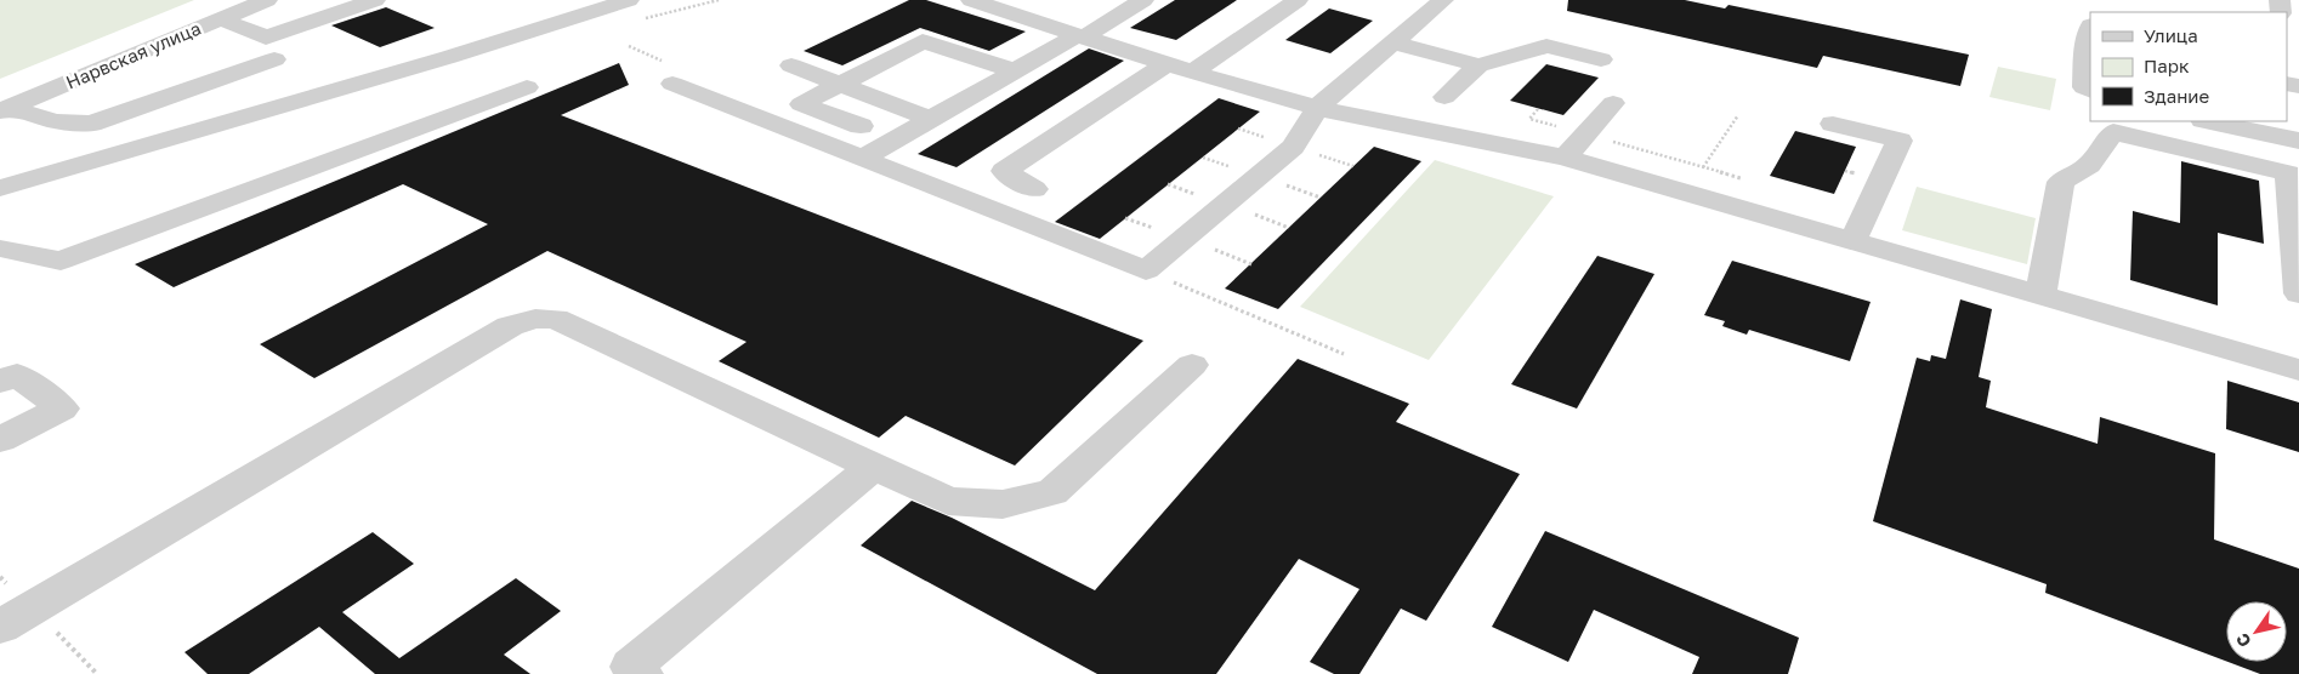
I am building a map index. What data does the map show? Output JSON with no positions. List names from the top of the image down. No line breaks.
{"streets":{"street":["Нарвская улица"]},"legend":["Улица","Парк","Здание"],"north":"bottom left"}
